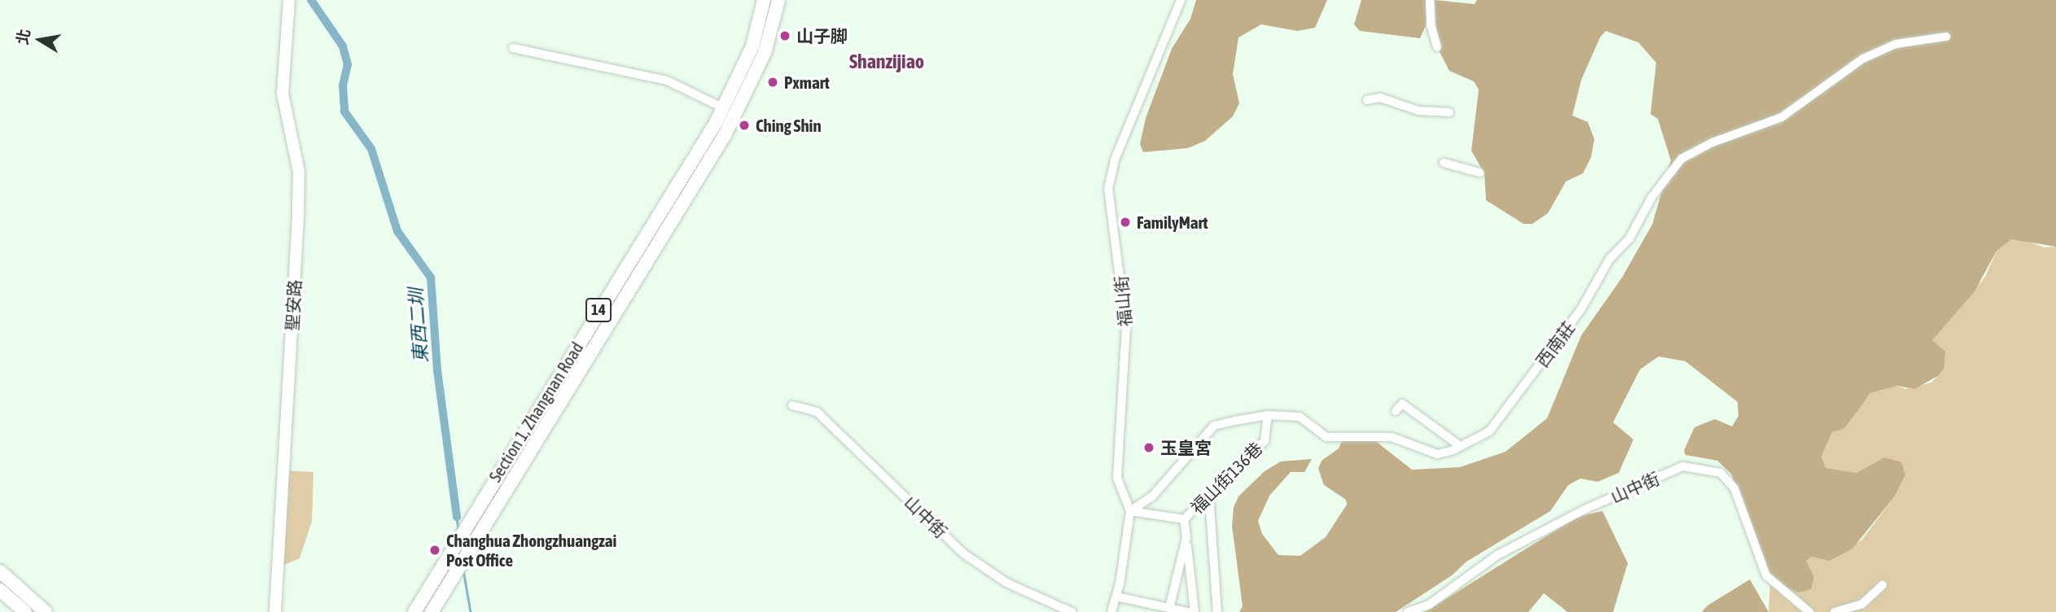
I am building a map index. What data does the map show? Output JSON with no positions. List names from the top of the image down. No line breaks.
{"streets":{"main road":["14","Section 1, Zhangnan Road"],"street":["福山街","聖安路","西南莊","福山街136巷","山中街"]},"crossings":[["福山街","西南莊"],["福山街","福山街136巷"],["西南莊","福山街136巷"]],"districts":["Shanzijiao"],"water":["東西二圳"],"places":["山子脚","Pxmart","Ching Shin","FamilyMart","玉皇宮","Changhua Zhongzhuangzai Post Office"],"north":"left"}
